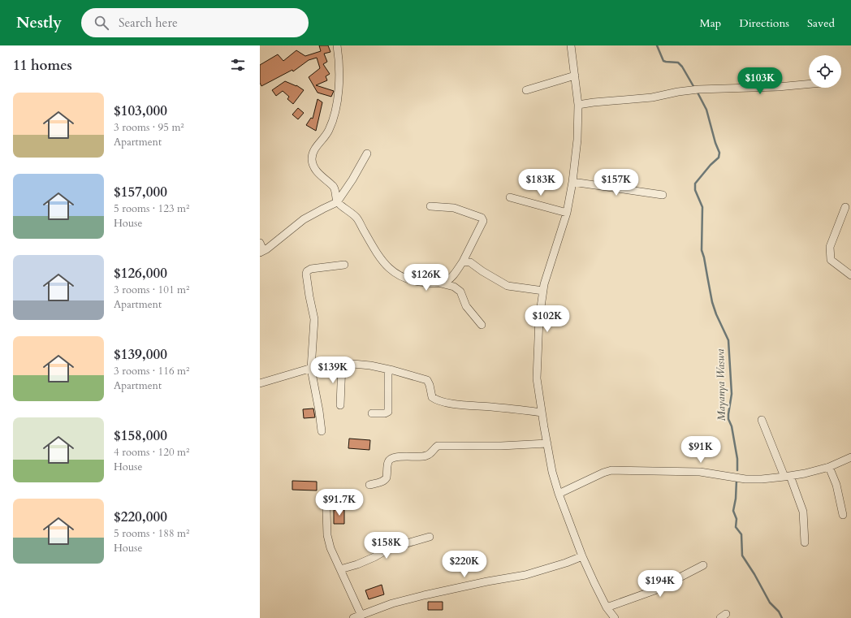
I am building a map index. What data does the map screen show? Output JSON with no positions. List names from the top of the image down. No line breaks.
{"water":["Mayanya Waswa"],"page":{"header":"Nestly","search":"Search here","nav":["Map","Directions","Saved"],"heading":"11 homes","price":["$103K","$183K","$157K","$126K","$102K","$139K","$91K","$91.7K","$158K","$220K","$194K"],"list":[{"name":"$103,000","note":"3 rooms · 95 m² · Apartment"},{"name":"$157,000","note":"5 rooms · 123 m² · House"},{"name":"$126,000","note":"3 rooms · 101 m² · Apartment"},{"name":"$139,000","note":"3 rooms · 116 m² · Apartment"},{"name":"$158,000","note":"4 rooms · 120 m² · House"},{"name":"$220,000","note":"5 rooms · 188 m² · House"}]}}
